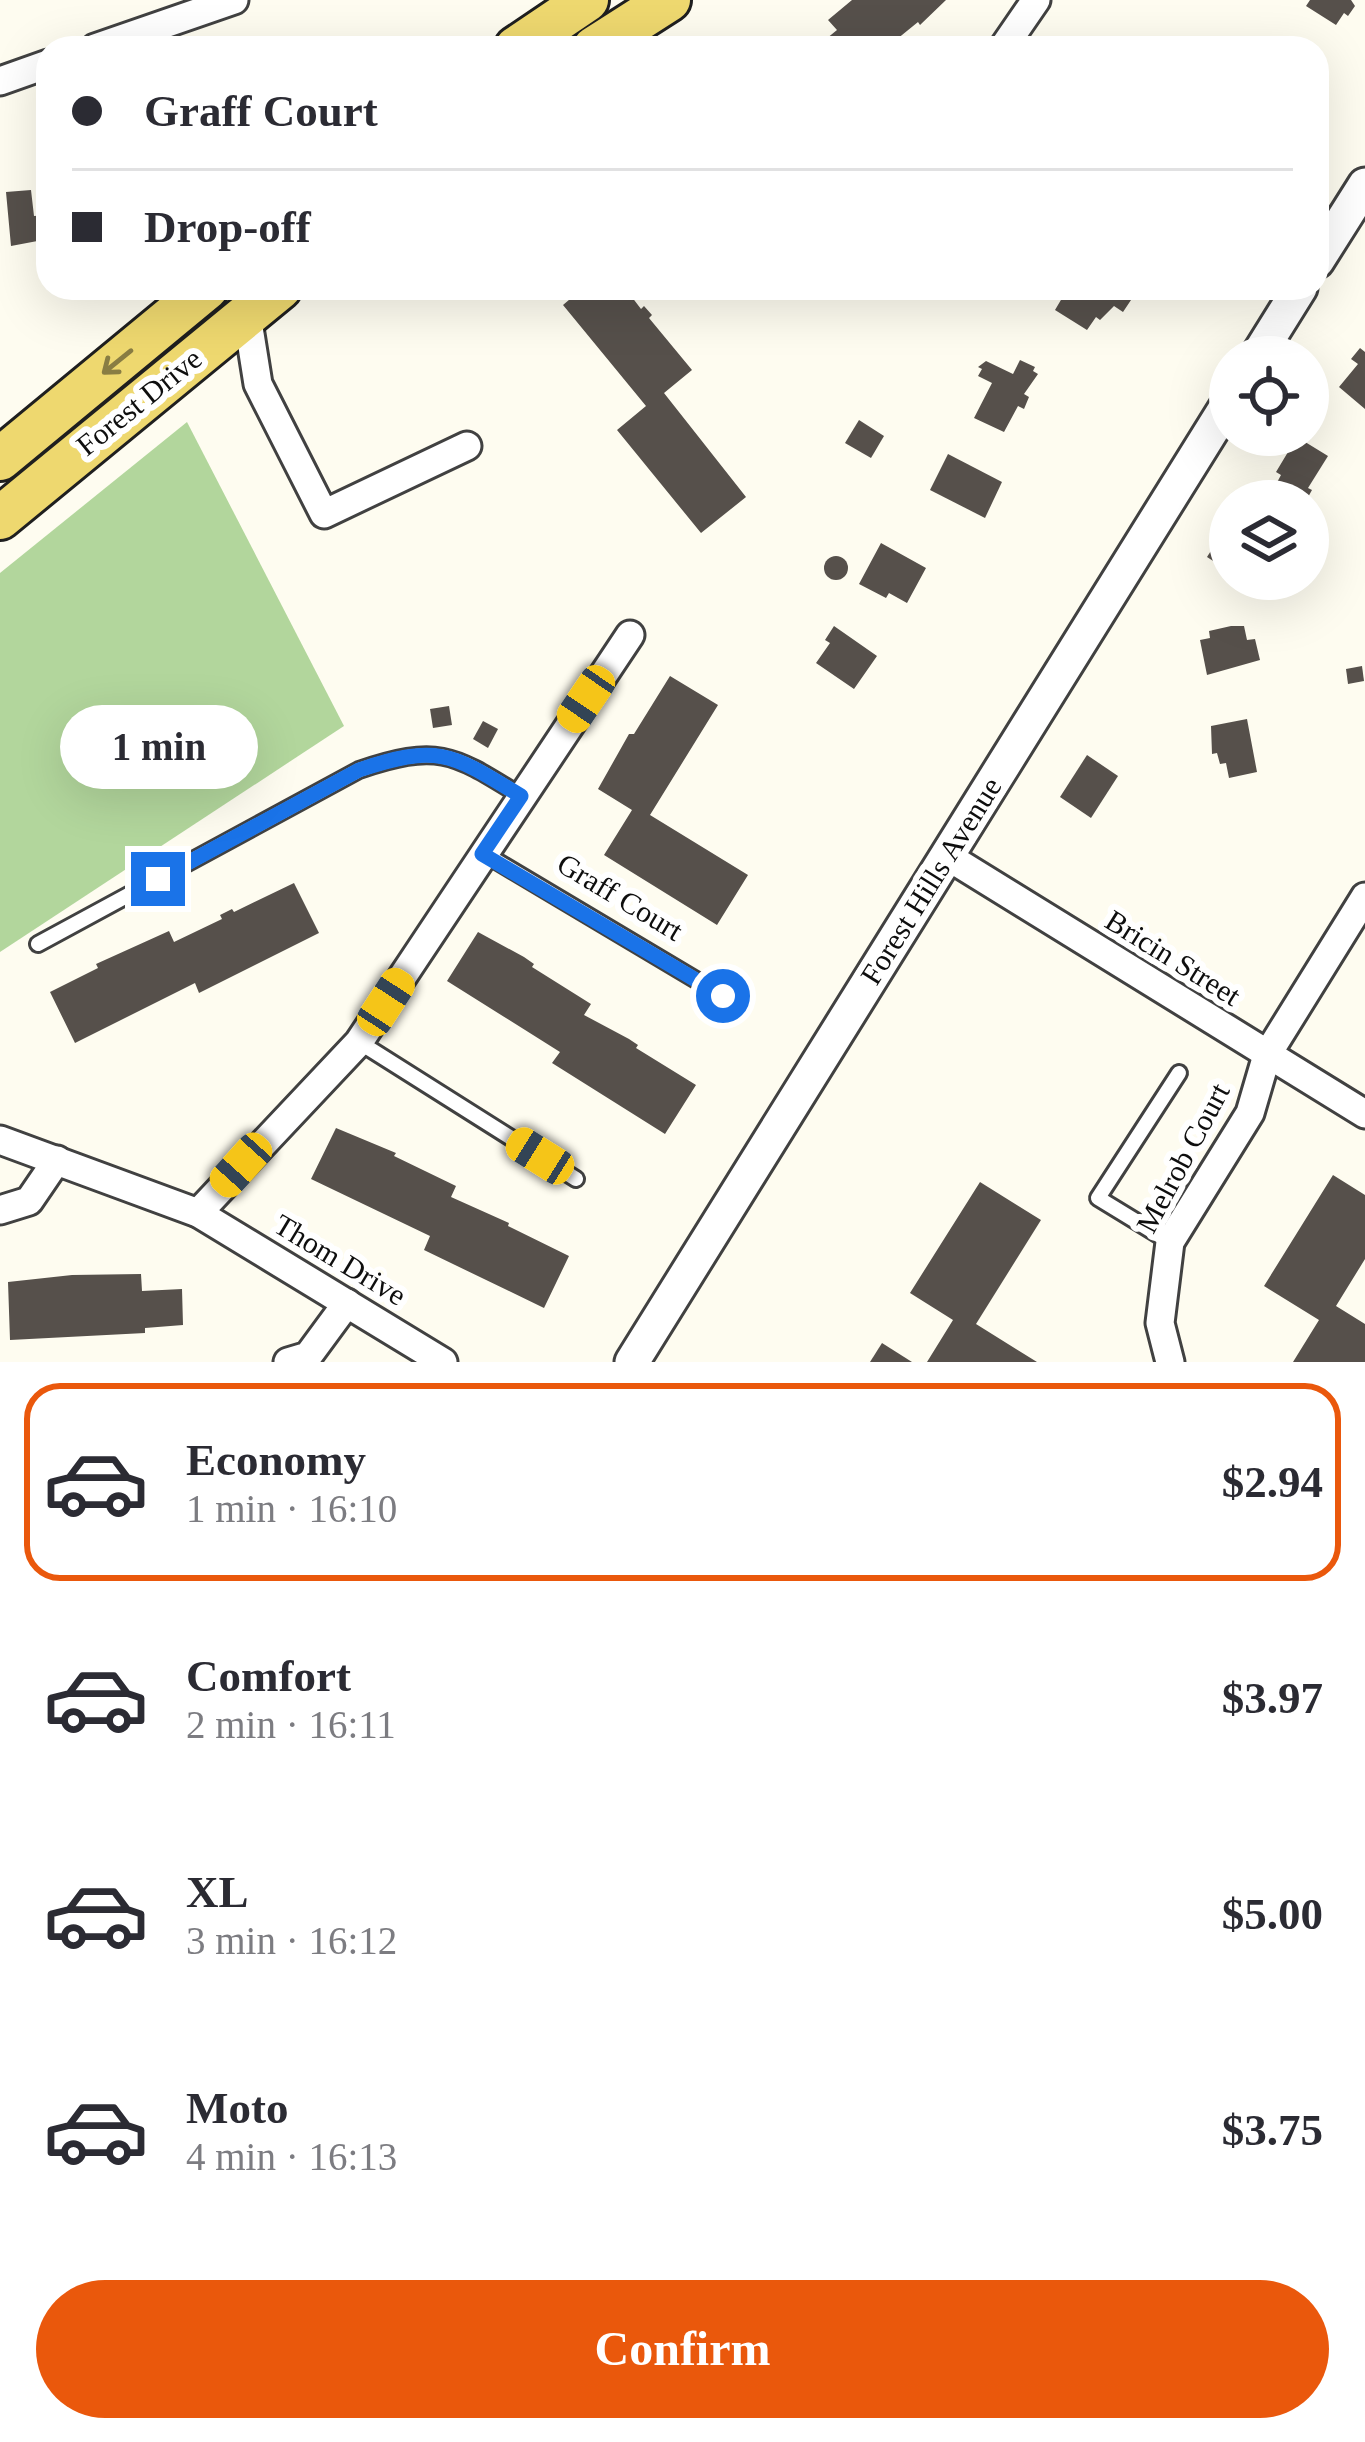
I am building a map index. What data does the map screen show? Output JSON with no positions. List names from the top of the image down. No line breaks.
{"streets":{"main road":["Forest Drive"],"street":["Forest Hills Avenue","Bricin Street","Melrob Court","Thom Drive"],"lane":["Graff Court"]},"crossings":[["Forest Hills Avenue","Bricin Street"],["Bricin Street","Melrob Court"]],"page":{"banner":["Graff Court","Drop-off"],"bubble":"1 min","list":[{"name":"Economy","note":"1 min · 16:10","value":"$2.94"},{"name":"Comfort","note":"2 min · 16:11","value":"$3.97"},{"name":"XL","note":"3 min · 16:12","value":"$5.00"},{"name":"Moto","note":"4 min · 16:13","value":"$3.75"}],"buttons":"Confirm"}}
